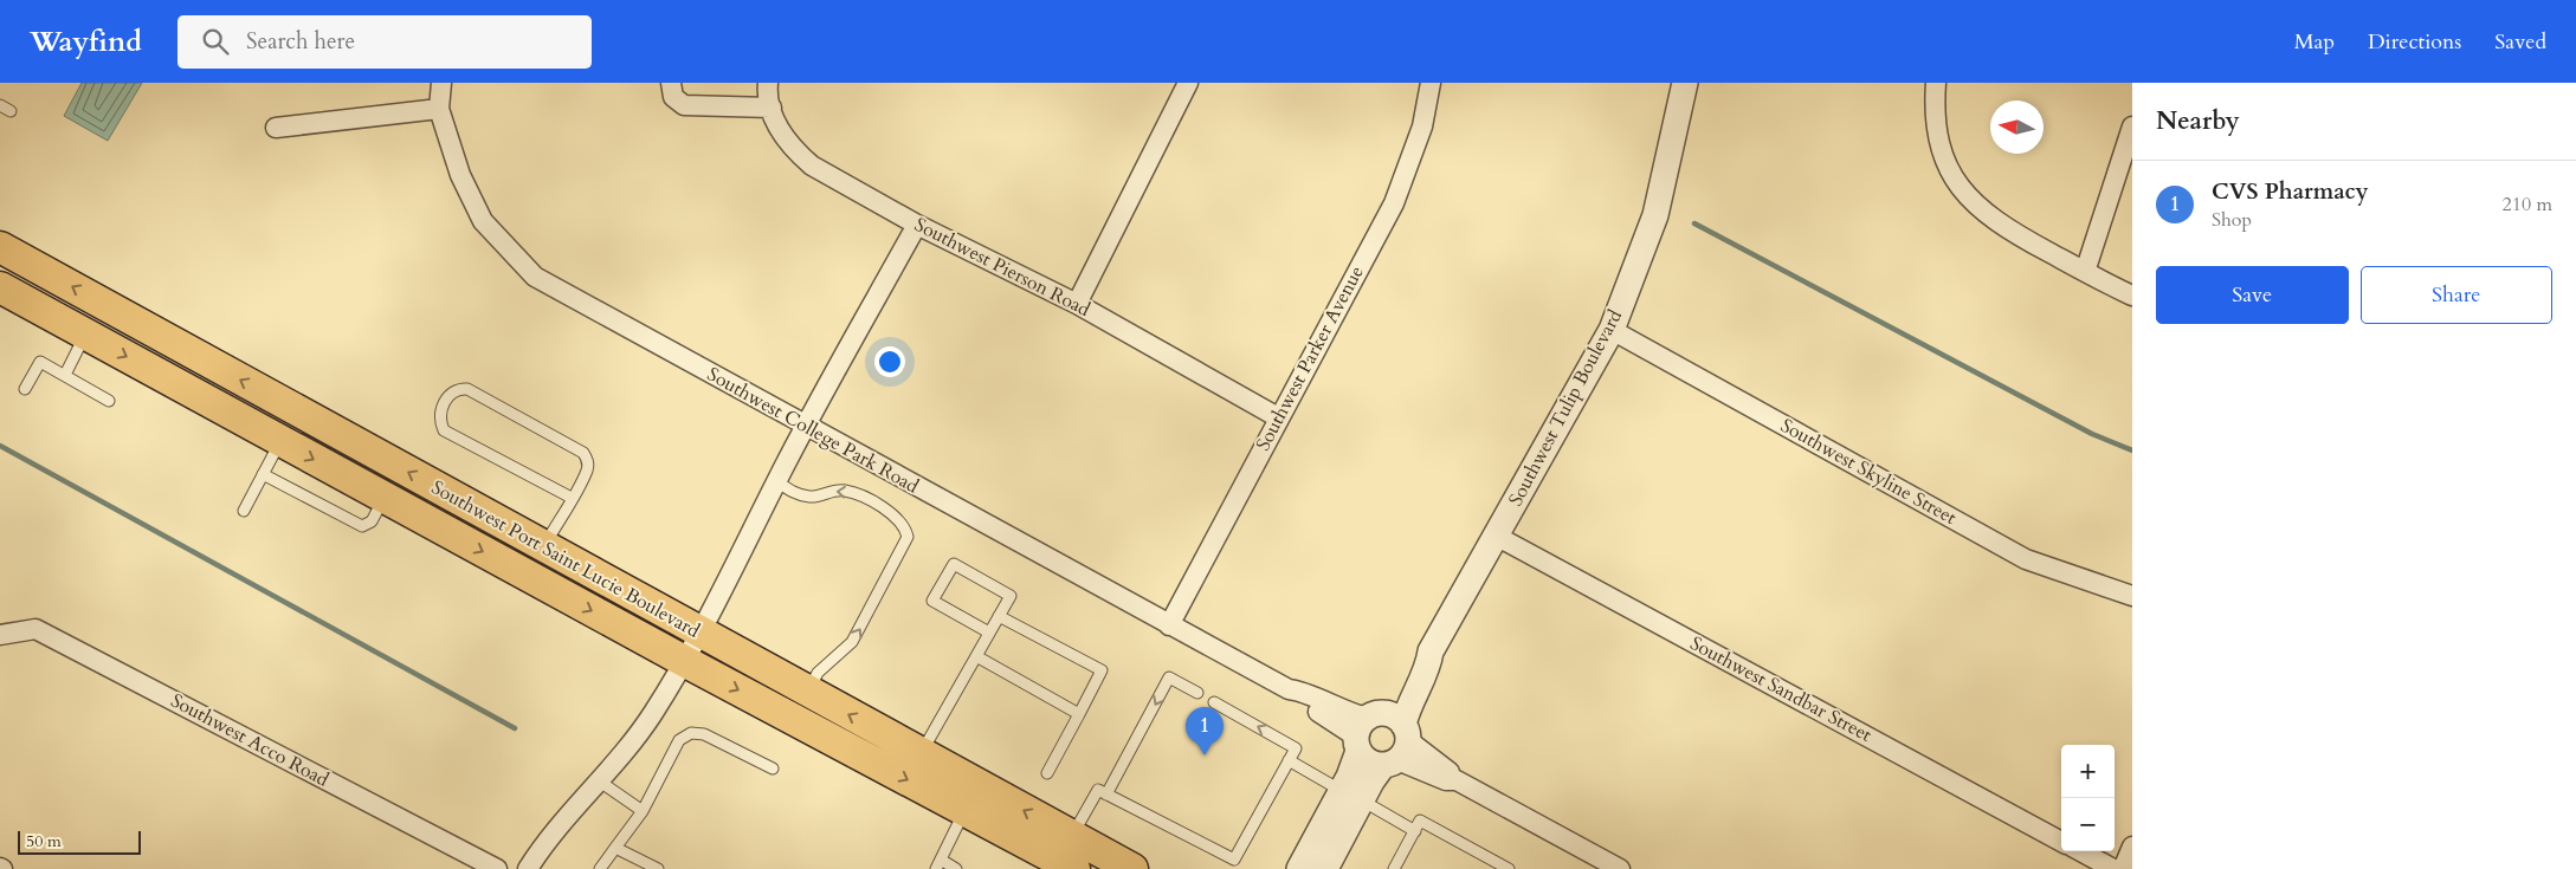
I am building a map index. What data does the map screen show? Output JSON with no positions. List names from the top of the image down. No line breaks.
{"streets":{"main road":["Southwest Port Saint Lucie Boulevard"],"street":["Southwest Pierson Road","Southwest Parker Avenue","Southwest Tulip Boulevard","Southwest College Park Road","Southwest Skyline Street","Southwest Sandbar Street","Southwest Acco Road"]},"crossings":[["Southwest Pierson Road","Southwest Parker Avenue"],["Southwest Parker Avenue","Southwest College Park Road"],["Southwest Tulip Boulevard","Southwest College Park Road"],["Southwest Tulip Boulevard","Southwest Skyline Street"],["Southwest Tulip Boulevard","Southwest Sandbar Street"]],"scale_bar":"50 m","north":"left","page":{"header":"Wayfind","search":"Search here","nav":["Map","Directions","Saved"],"heading":"Nearby","list":[{"mark":"1","name":"CVS Pharmacy","note":"Shop","value":"210 m"}],"buttons":["Save","Share"],"pins":"1","map_buttons":["+","−"],"scale":"50 m"}}
